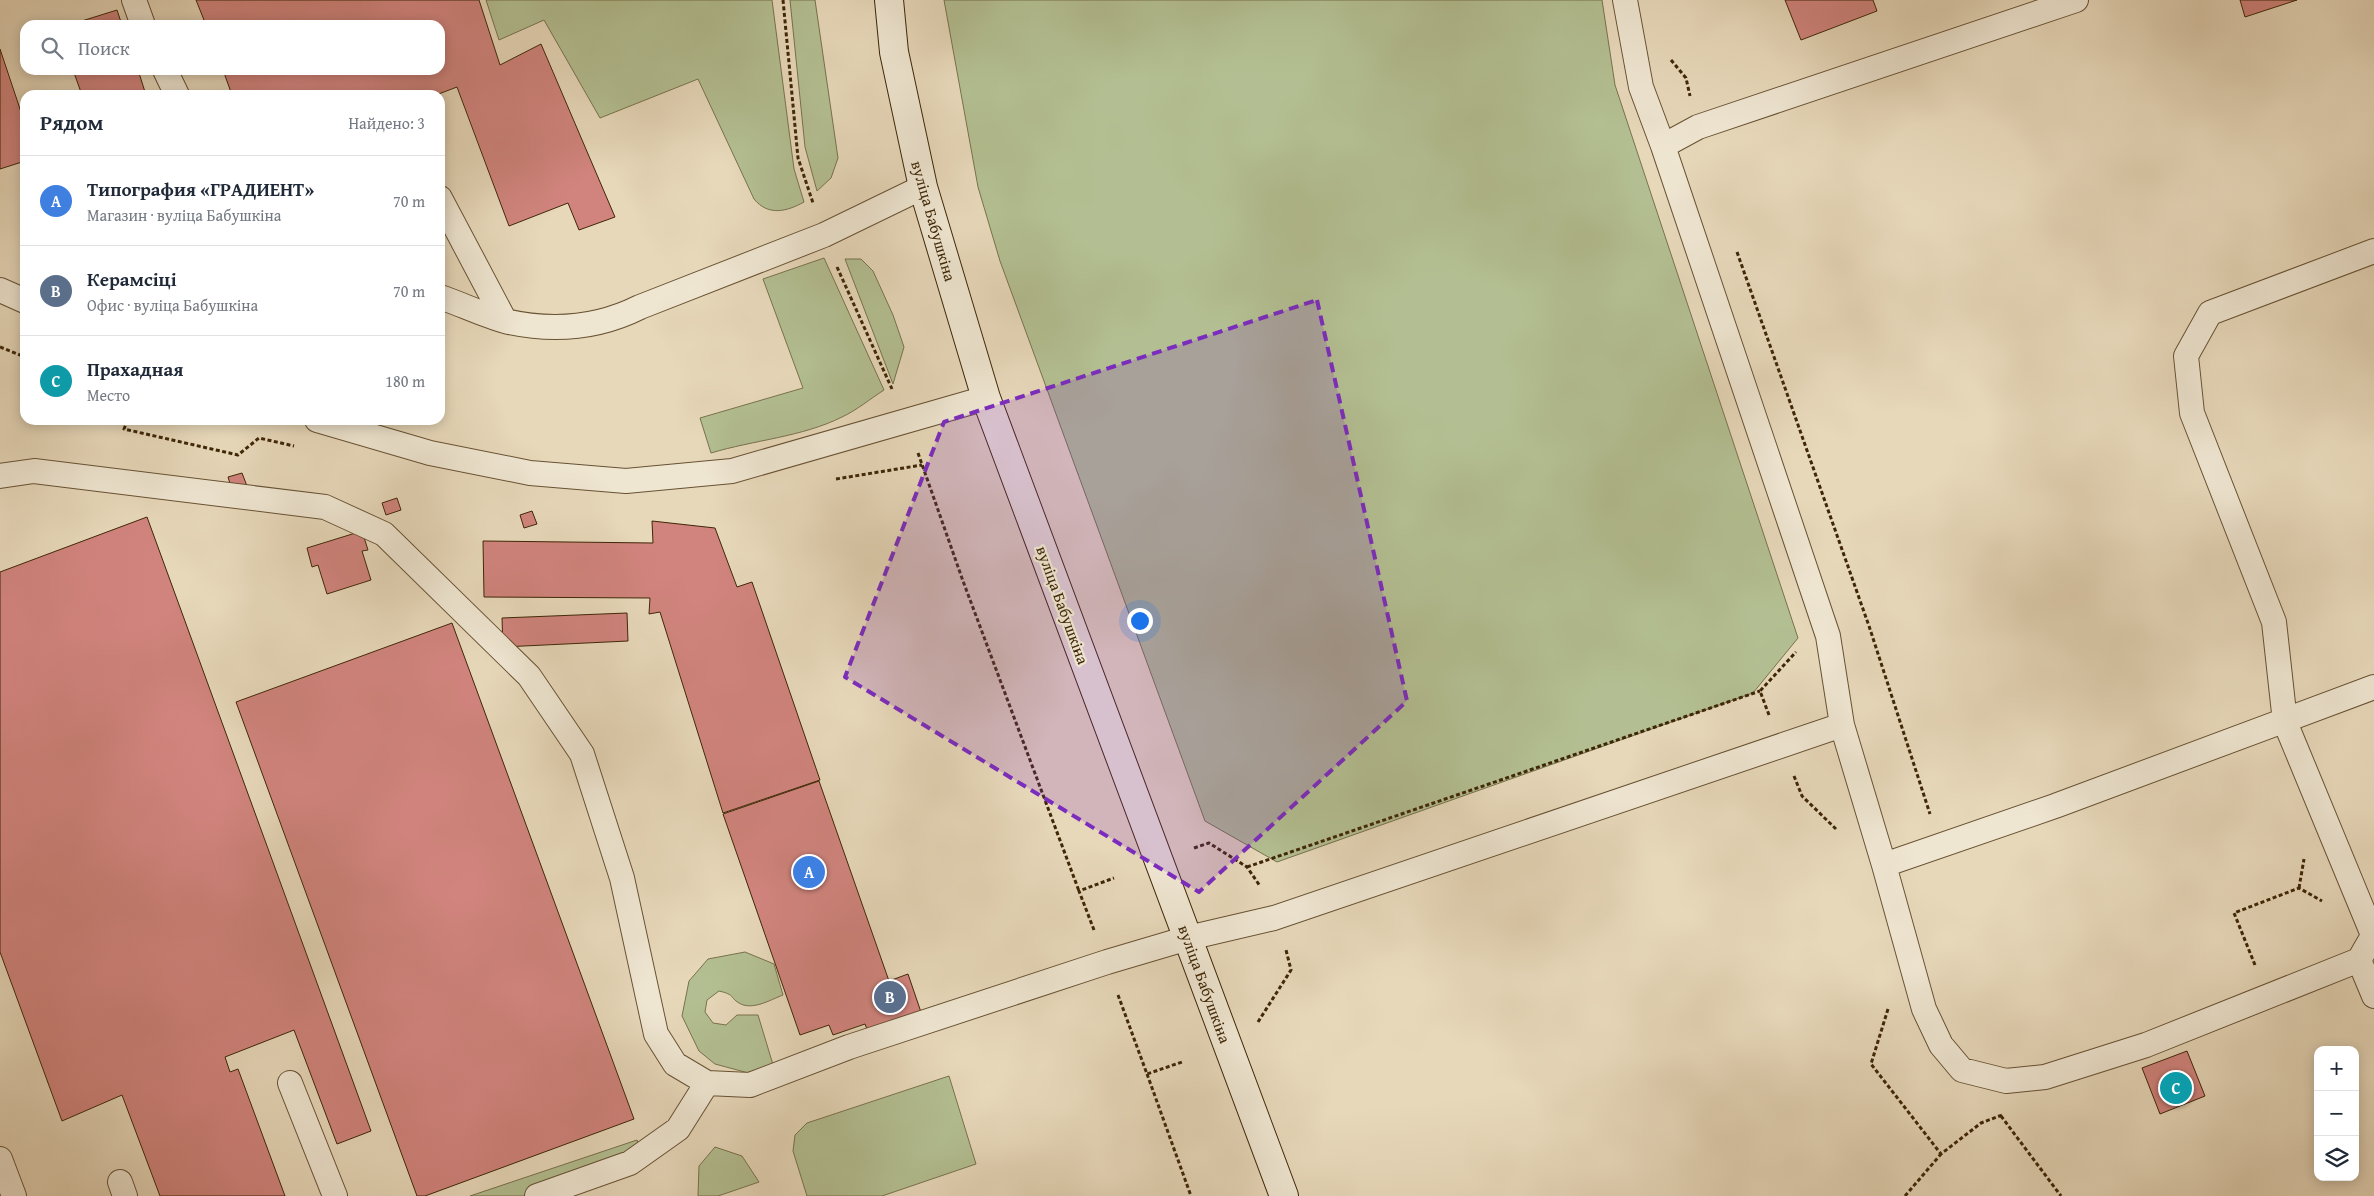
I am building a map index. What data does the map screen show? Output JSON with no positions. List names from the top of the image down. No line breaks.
{"streets":{"street":["вуліца Бабушкіна"]},"page":{"search":"Поиск","heading":["Рядом","Найдено: 3"],"list":[{"mark":"A","name":"Типография «ГРАДИЕНТ»","note":"Магазин · вуліца Бабушкіна","value":"70 m"},{"mark":"B","name":"Керамсіці","note":"Офис · вуліца Бабушкіна","value":"70 m"},{"mark":"C","name":"Прахадная","note":"Место","value":"180 m"}],"pins":["A","B","C"],"map_buttons":["+","−"]}}
